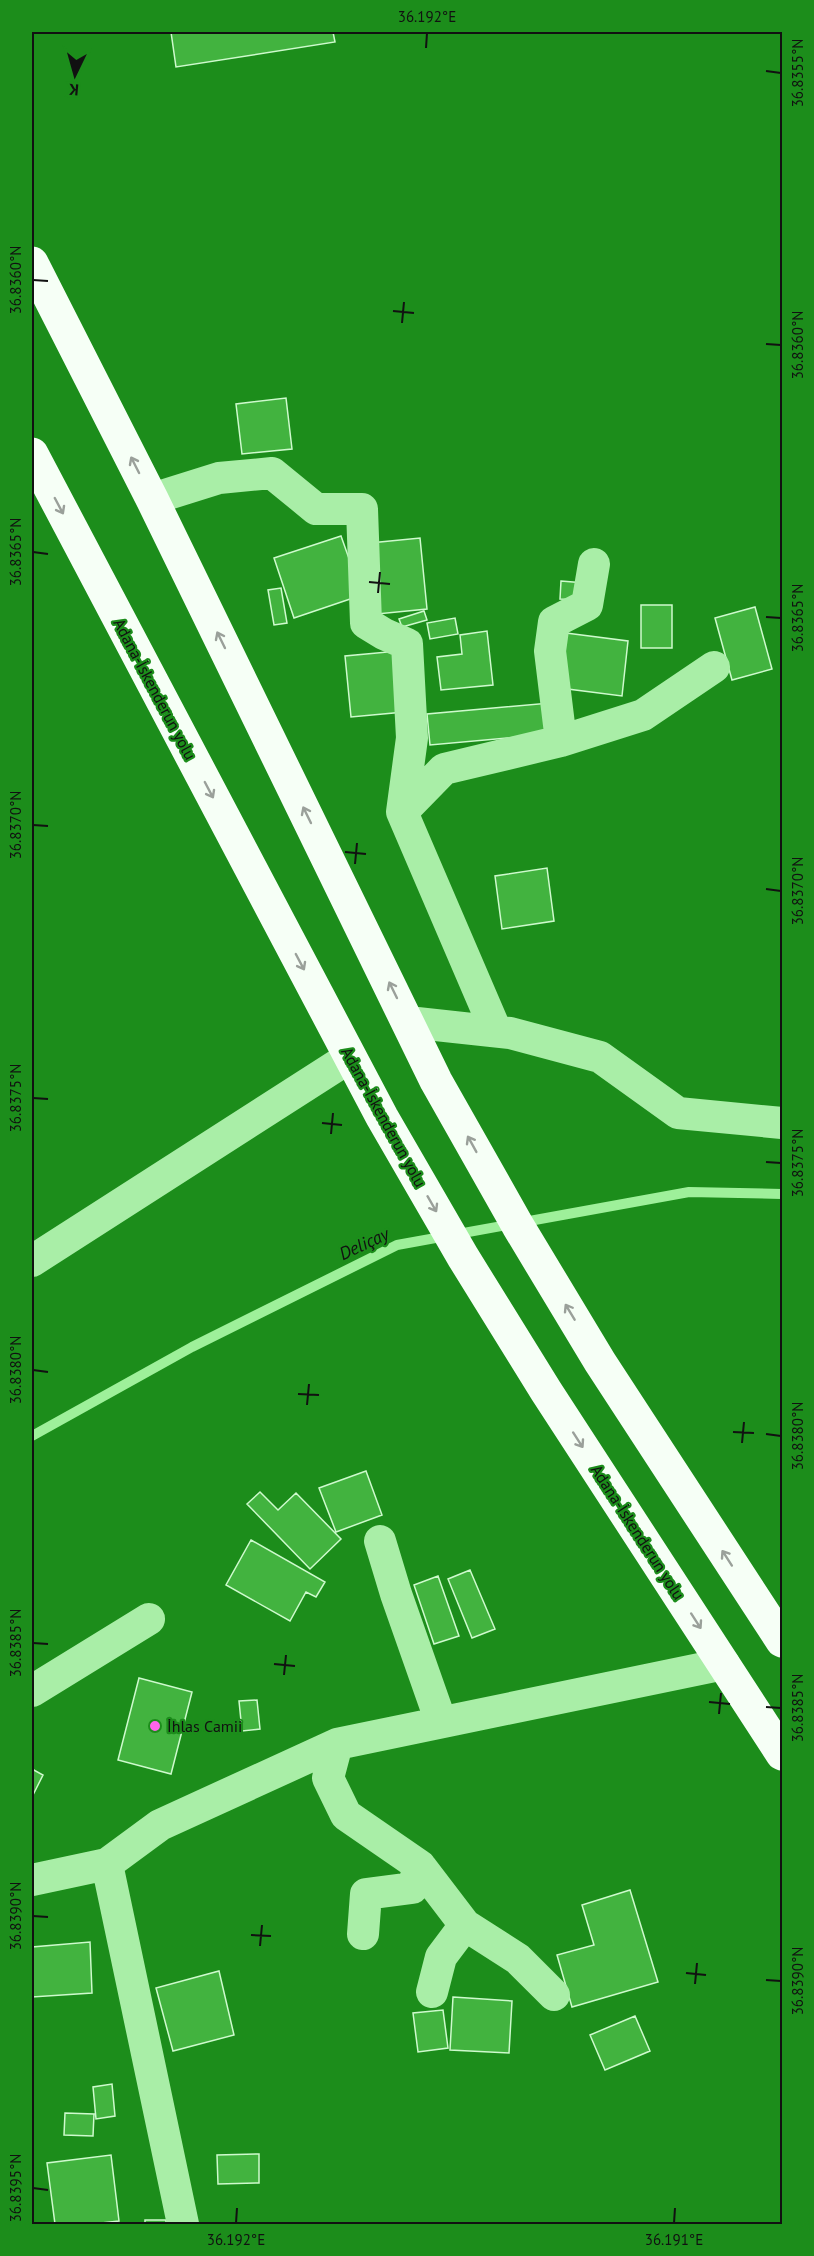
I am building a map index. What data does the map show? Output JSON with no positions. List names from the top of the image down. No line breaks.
{"streets":{"highway":["Adana-İskenderun yolu"]},"water":["Deliçay"],"places":["İhlas Camii"],"north":"bottom","coordinates":["36.192°E","36.8355°N","36.8360°N","36.8365°N","36.8370°N","36.8375°N","36.8380°N","36.8385°N","36.8390°N","36.8395°N","36.191°E"]}
